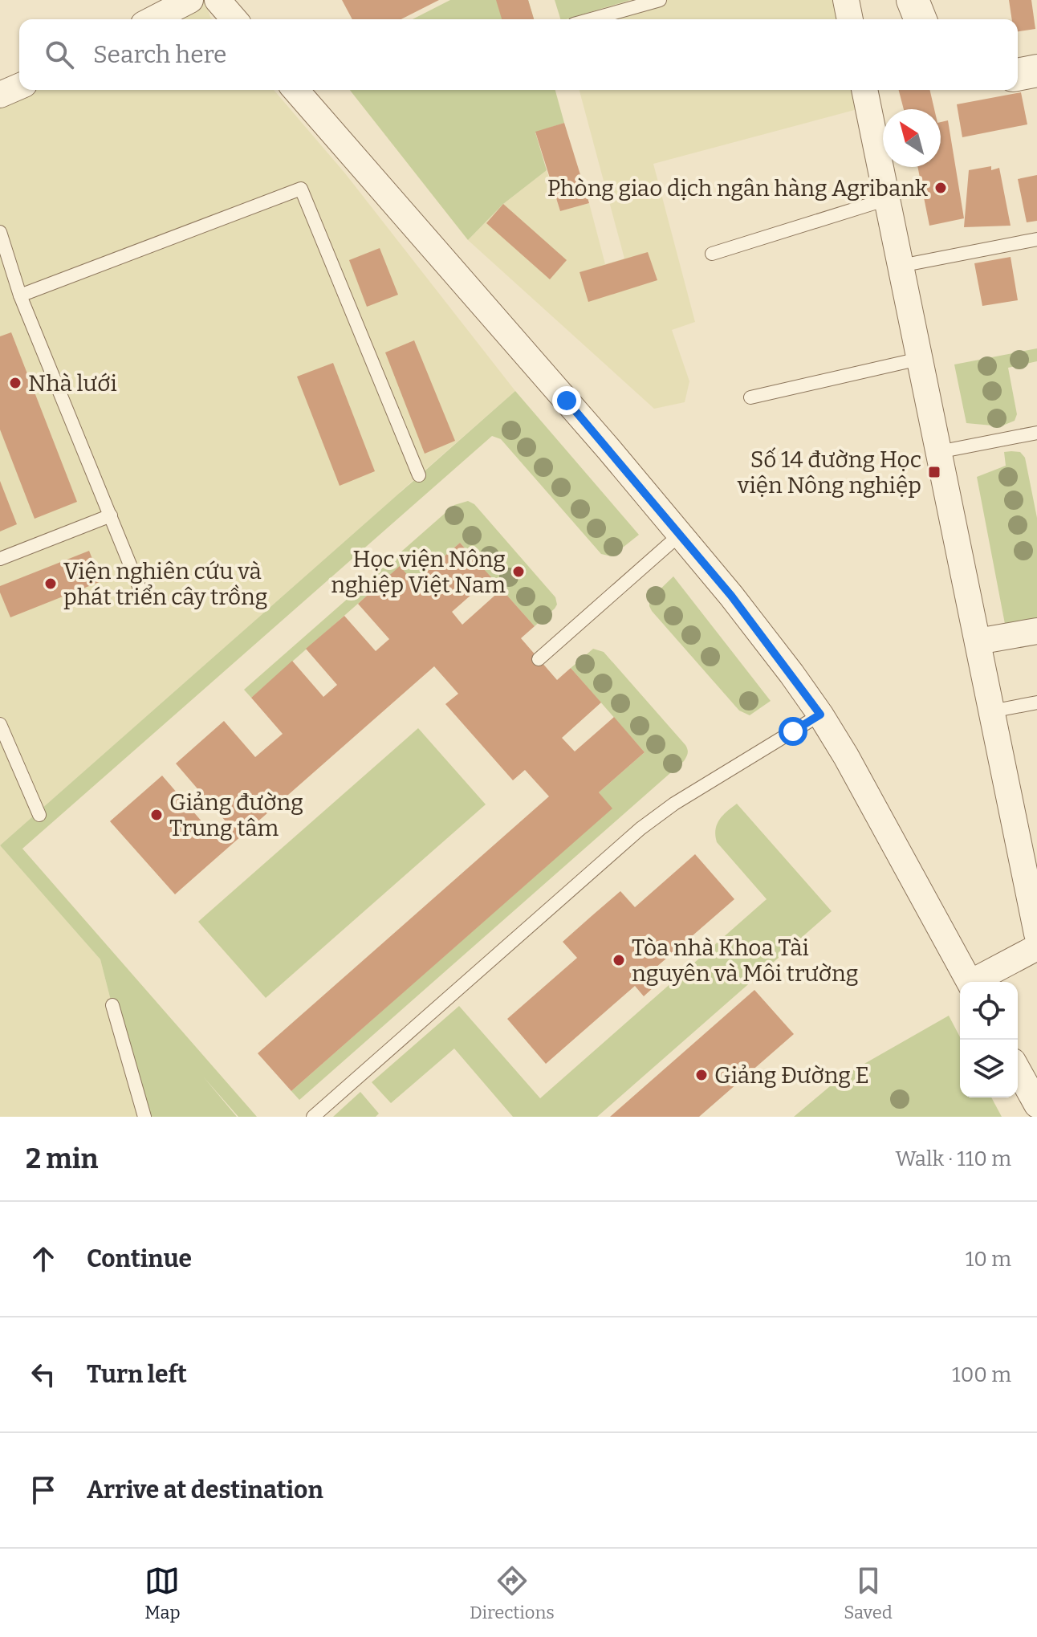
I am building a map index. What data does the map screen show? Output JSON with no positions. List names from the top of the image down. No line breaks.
{"places":{"other":["Phòng giao dịch ngân hàng Agribank","Nhà lưới","Học viện Nông nghiệp Việt Nam","Viện nghiên cứu và phát triển cây trồng","Giảng đường Trung tâm","Tòa nhà Khoa Tài nguyên và Môi trường","Giảng Đường E"],"transit":["Số 14 đường Học viện Nông nghiệp"]},"north":"top left","page":{"search":"Search here","heading":["2 min","Walk · 110 m"],"list":[["Continue","10 m"],["Turn left","100 m"],"Arrive at destination"],"nav":["Map","Directions","Saved"]}}
